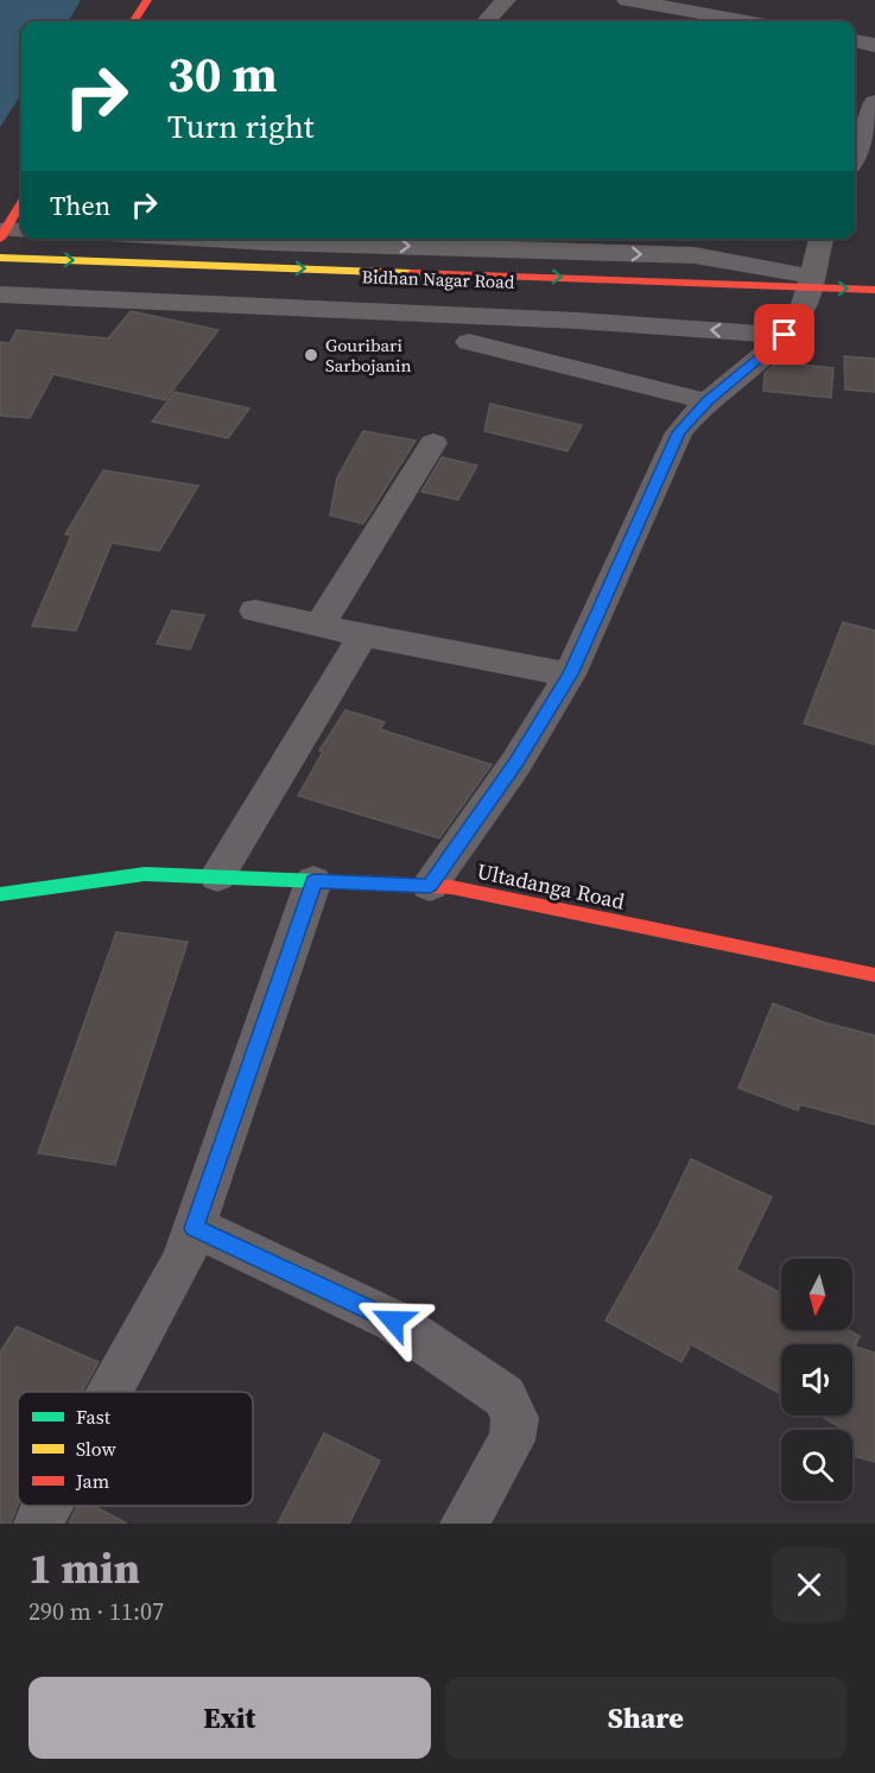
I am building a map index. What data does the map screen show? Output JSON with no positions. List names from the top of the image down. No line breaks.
{"streets":{"main road":["Bidhan Nagar Road","Ultadanga Road"]},"places":["Gouribari Sarbojanin"],"legend":["Fast","Slow","Jam"],"north":"bottom","page":{"turn":["30 m","Turn right"],"then":"Then","heading":["1 min","290 m · 11:07"],"buttons":["Exit","Share"]}}
